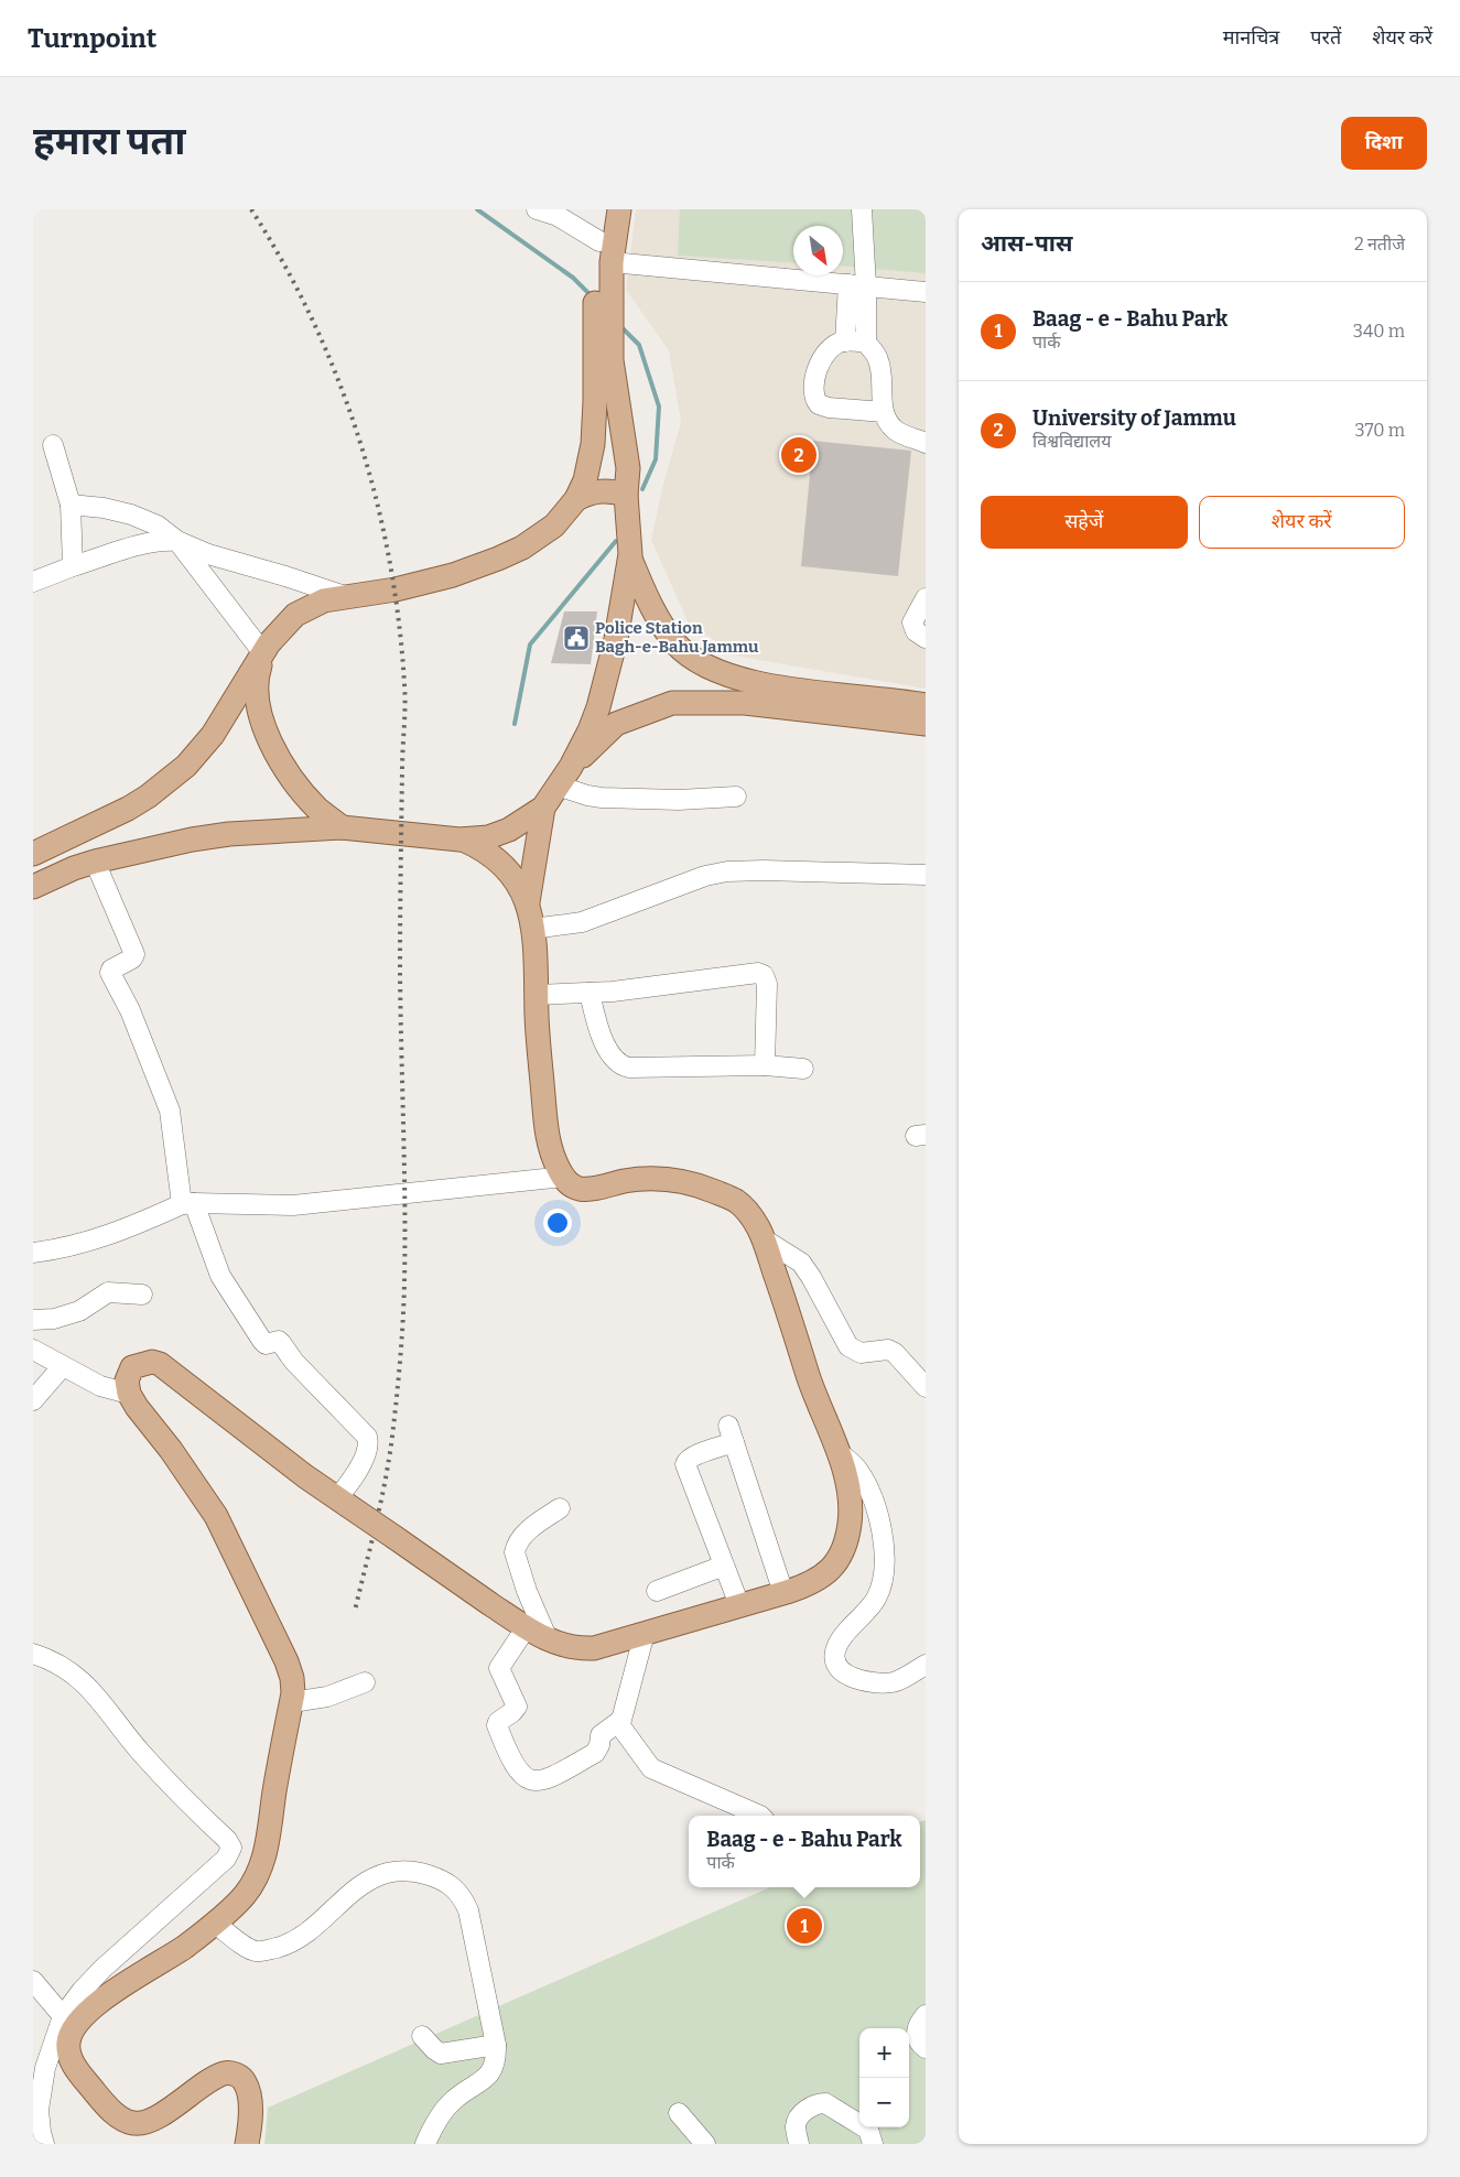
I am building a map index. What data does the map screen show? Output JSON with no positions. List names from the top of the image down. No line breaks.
{"places":{"public building":["Police Station Bagh-e-Bahu Jammu"]},"north":"bottom right","page":{"header":"Turnpoint","nav":["मानचित्र","परतें","शेयर करें"],"buttons":["दिशा",["सहेजें","शेयर करें"]],"title":"हमारा पता","heading":["आस-पास","2 नतीजे"],"list":[{"mark":"1","name":"Baag - e - Bahu Park","note":"पार्क","value":"340 m"},{"mark":"2","name":"University of Jammu","note":"विश्वविद्यालय","value":"370 m"}],"pins":["2","1"],"popup":["Baag - e - Bahu Park","पार्क"],"map_buttons":["+","−"]}}
